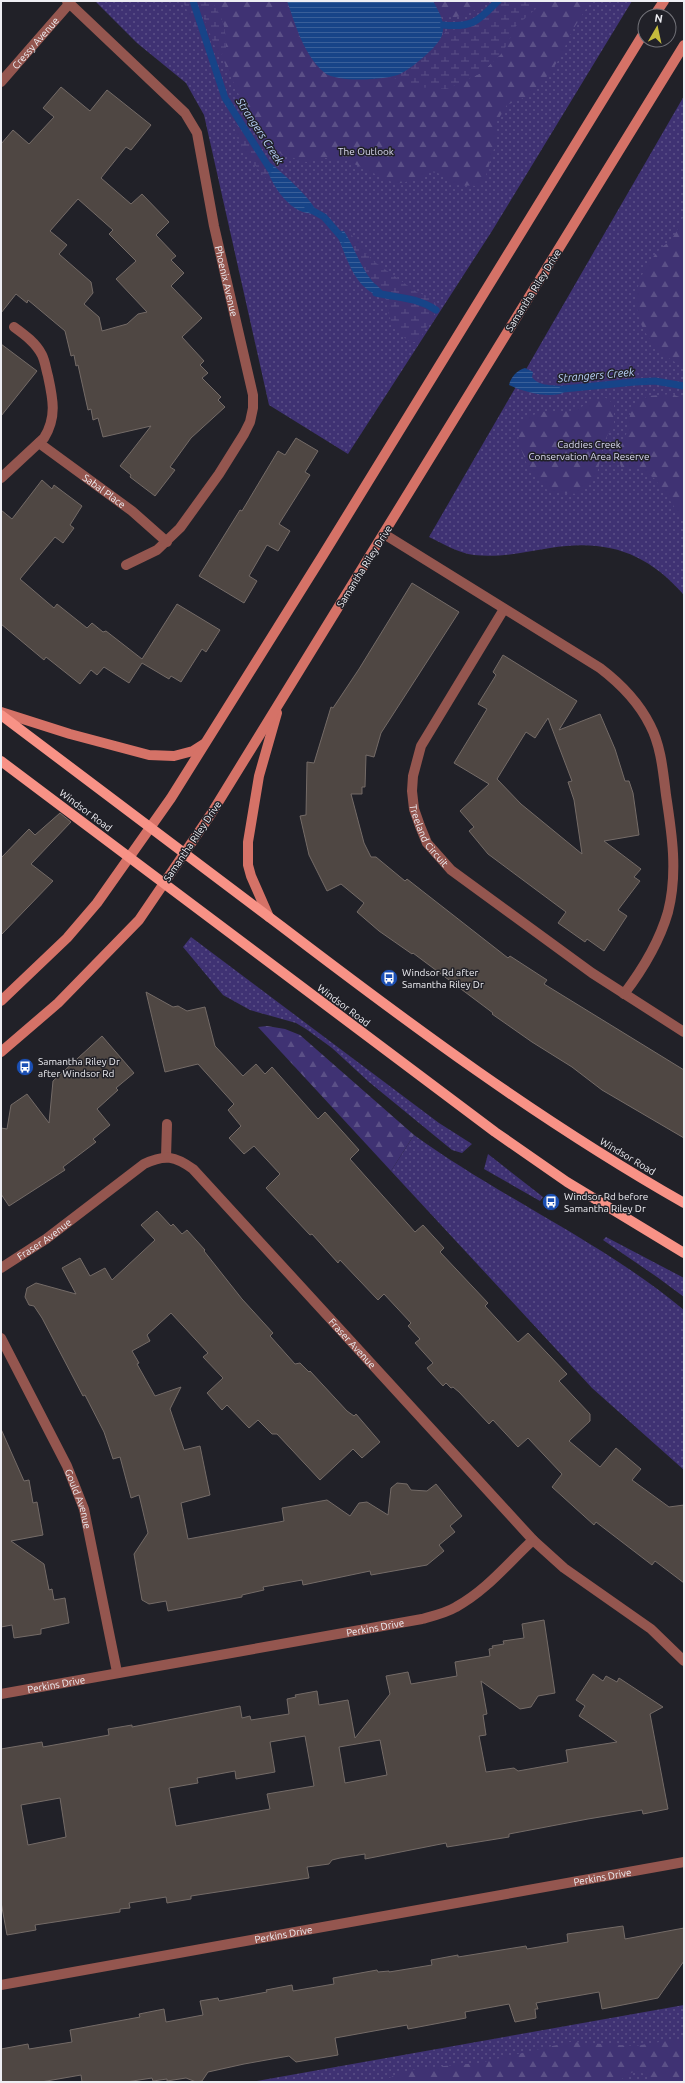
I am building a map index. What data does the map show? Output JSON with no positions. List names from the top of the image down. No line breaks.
{"streets":{"main road":["Samantha Riley Drive","Windsor Road"],"street":["Cressy Avenue","Phoenix Avenue","Sabal Place","Treeland Circuit","Fraser Avenue","Gould Avenue","Perkins Drive"]},"crossings":[["Cressy Avenue","Phoenix Avenue"],["Phoenix Avenue","Sabal Place"],["Samantha Riley Drive","Windsor Road"],["Fraser Avenue","Perkins Drive"],["Gould Avenue","Perkins Drive"]],"water":["Strangers Creek"],"parks":["The Outlook","Caddies Creek Conservation Area Reserve"],"places":{"bus stop":["Windsor Rd after Samantha Riley Dr","Samantha Riley Dr after Windsor Rd","Windsor Rd before Samantha Riley Dr"]},"north":"top"}
